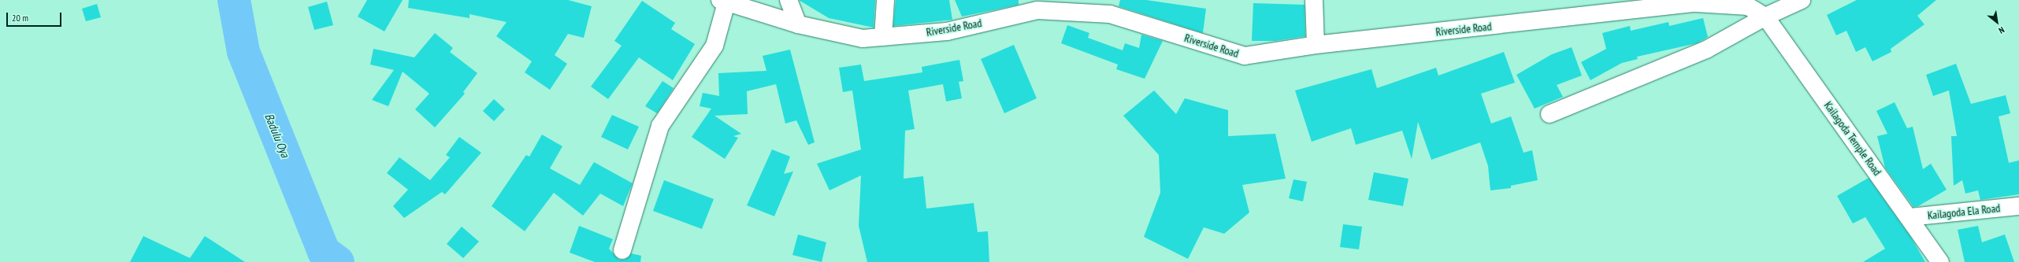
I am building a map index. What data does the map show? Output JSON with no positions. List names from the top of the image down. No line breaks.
{"streets":{"street":["Riverside Road","Kailagoda Temple Road","Kailagoda Ela Road"]},"crossings":[["Riverside Road","Kailagoda Temple Road"],["Kailagoda Temple Road","Kailagoda Ela Road"]],"water":["Badulu Oya"],"scale_bar":"20 m","north":"bottom right"}
